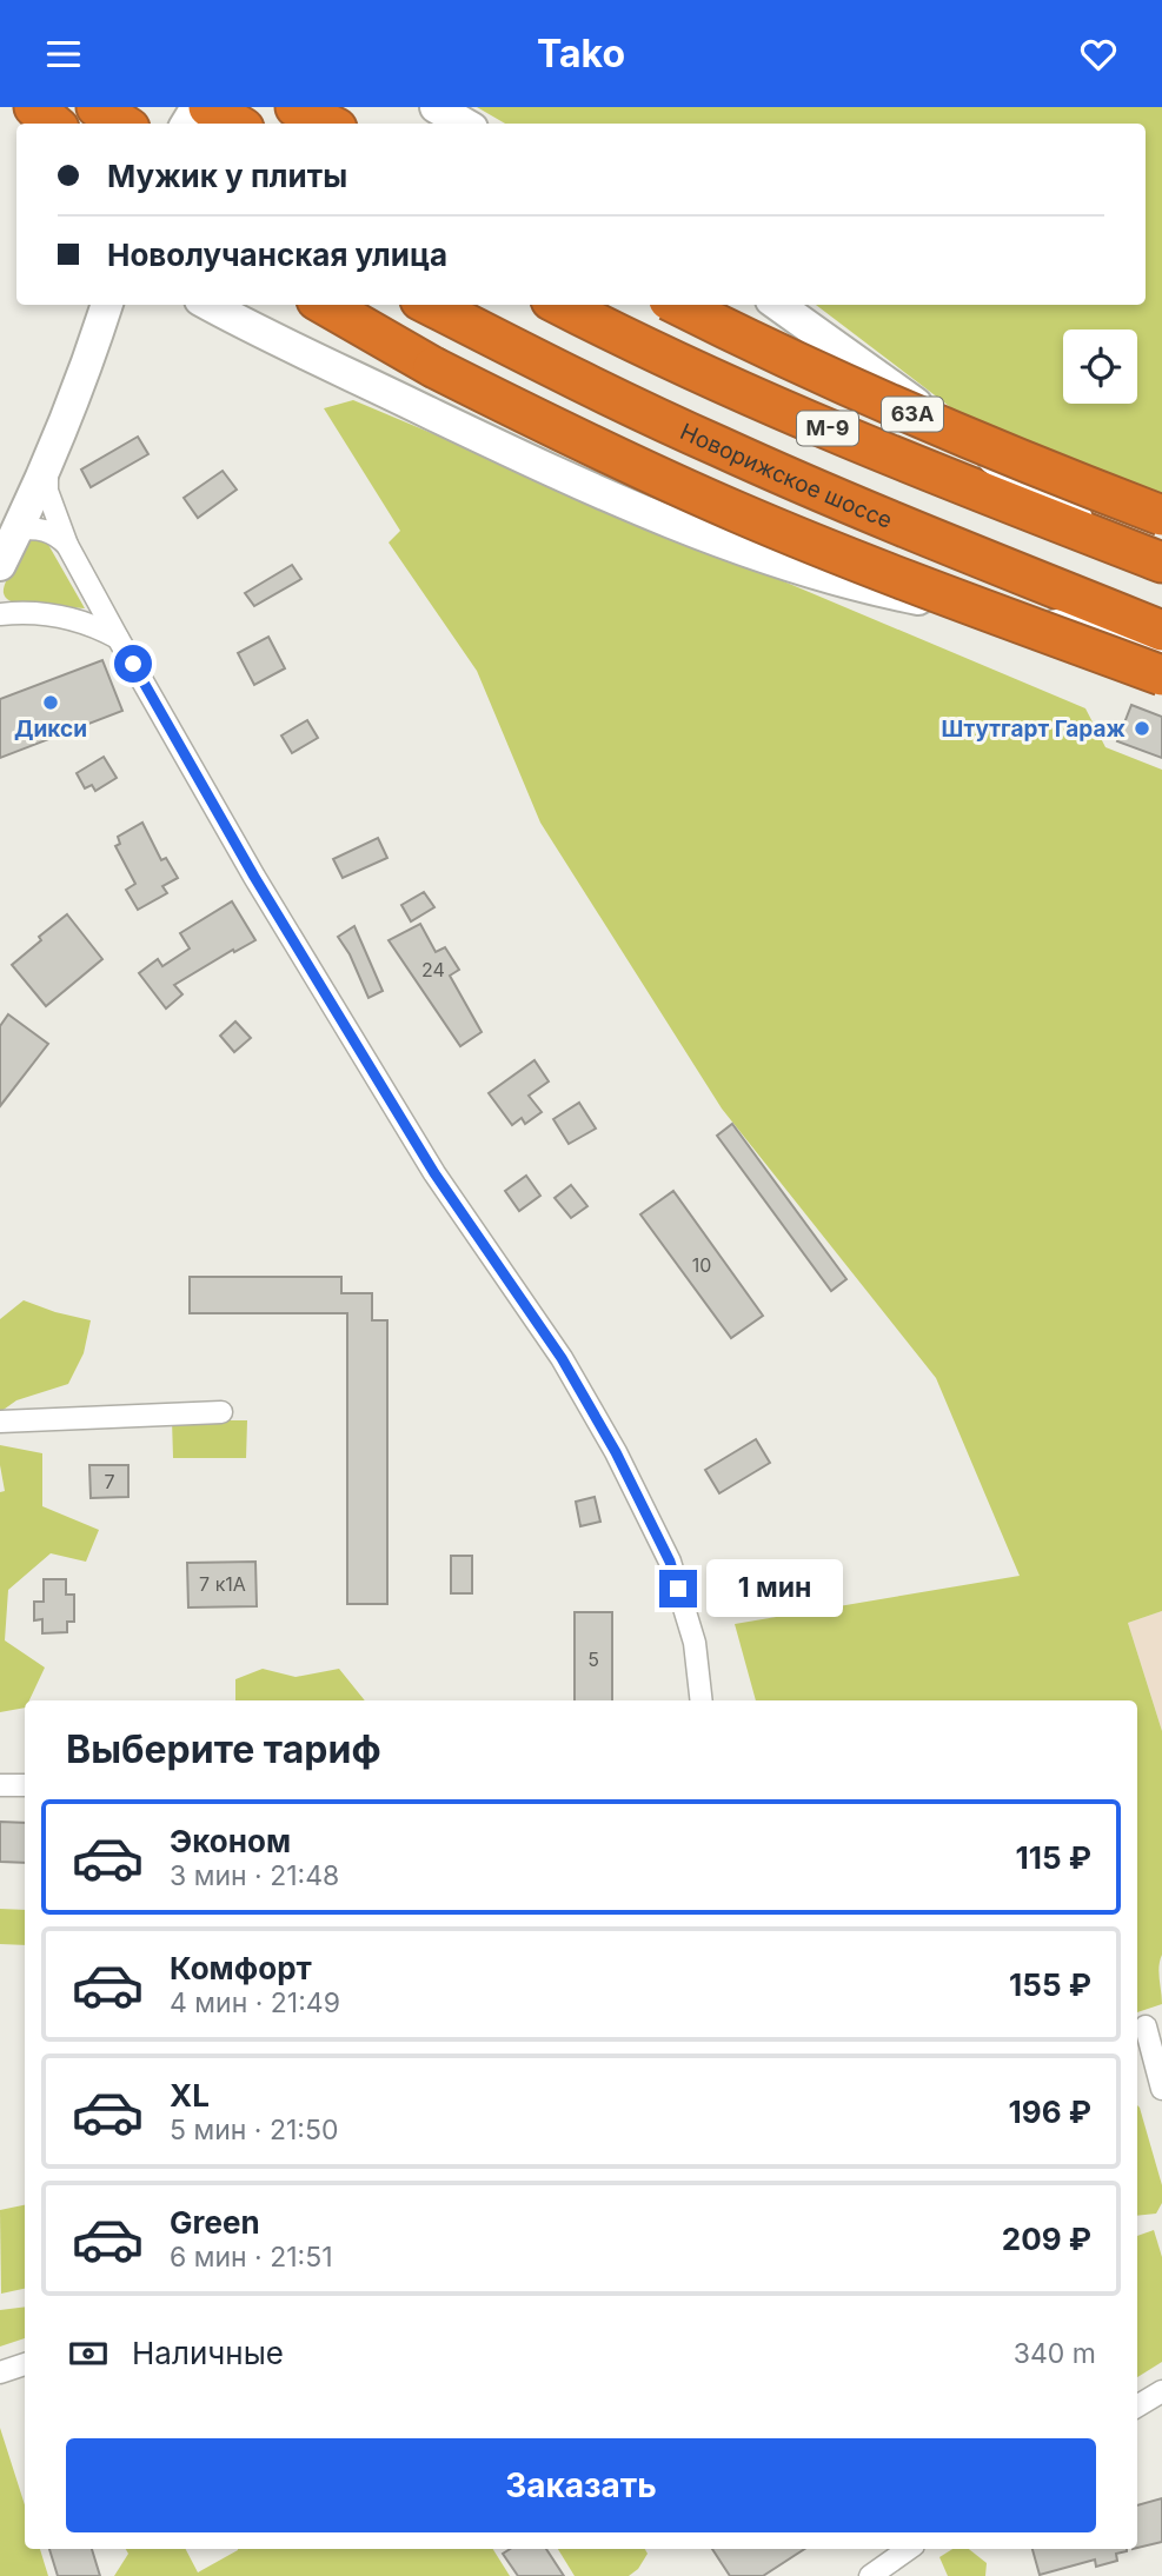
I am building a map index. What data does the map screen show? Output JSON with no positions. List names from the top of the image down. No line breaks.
{"streets":{"highway":["63A","М-9","Новорижское шоссе"]},"places":["Дикси","Штутгарт Гараж"],"house_numbers":["24","10","7","7 к1А","5"],"page":{"header":"Tako","banner":["Мужик у плиты","Новолучанская улица"],"bubble":"1 мин","heading":"Выберите тариф","list":[{"name":"Эконом","note":"3 мин · 21:48","value":"115 ₽"},{"name":"Комфорт","note":"4 мин · 21:49","value":"155 ₽"},{"name":"XL","note":"5 мин · 21:50","value":"196 ₽"},{"name":"Green","note":"6 мин · 21:51","value":"209 ₽"}],"pay":["Наличные","340 m"],"buttons":"Заказать"}}
